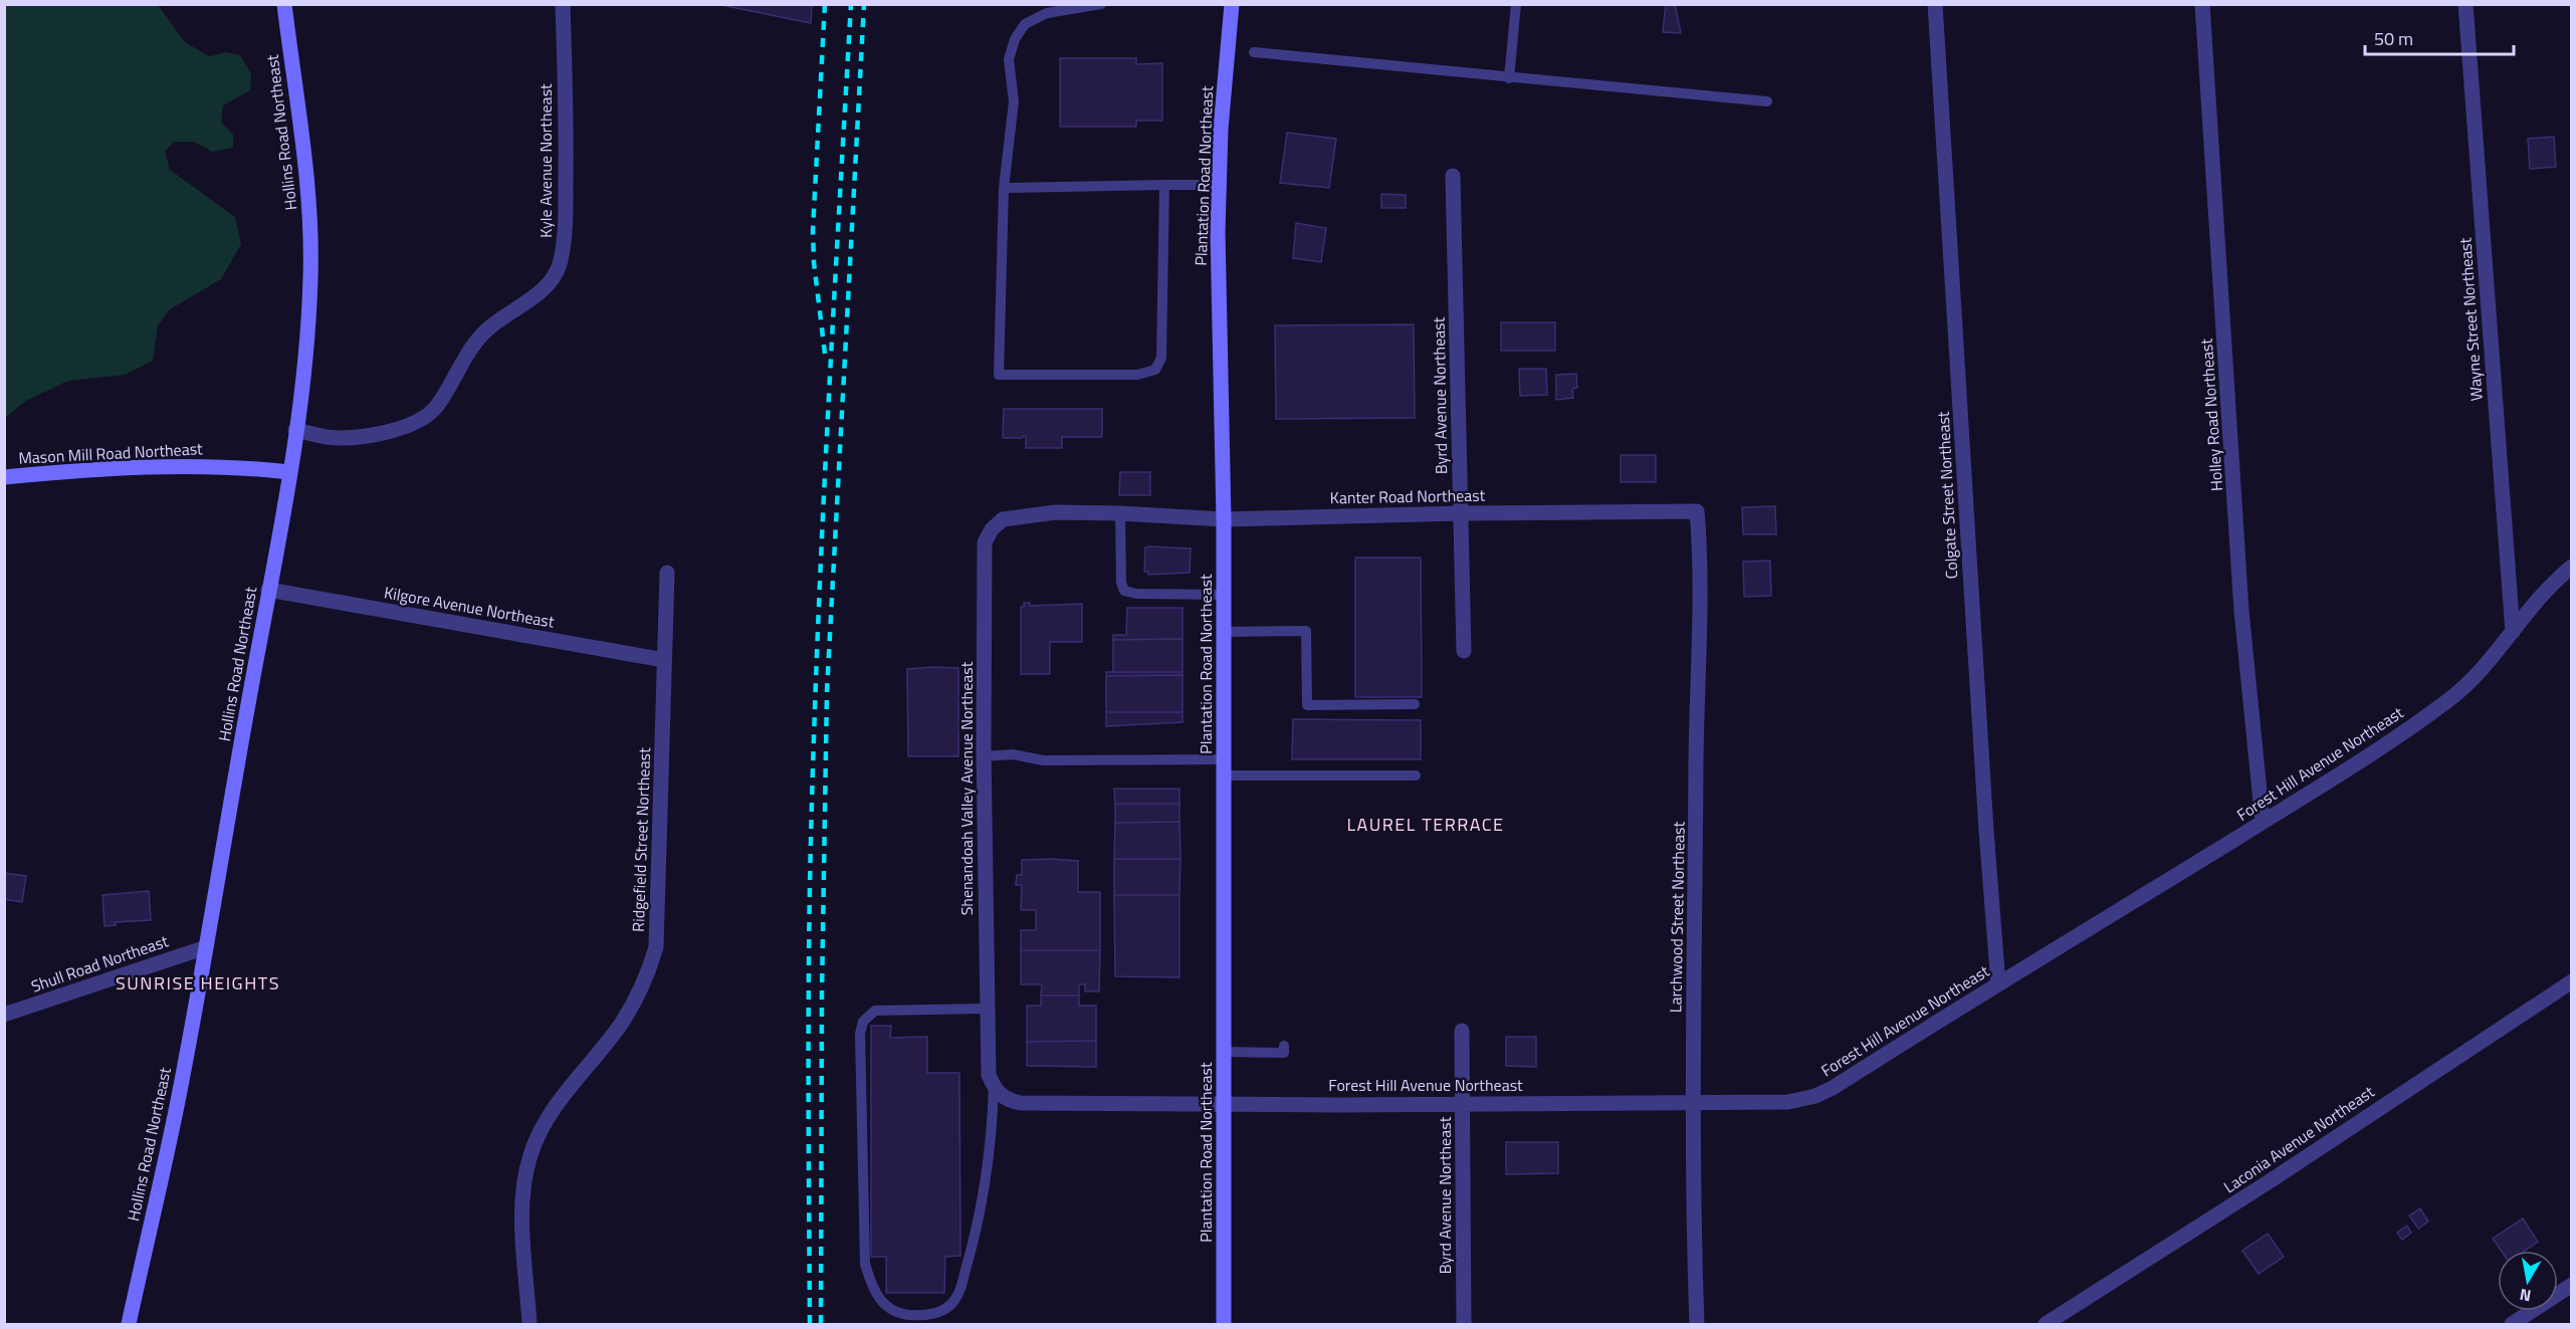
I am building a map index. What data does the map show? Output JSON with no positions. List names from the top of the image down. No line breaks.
{"streets":{"street":["Hollins Road Northeast","Kyle Avenue Northeast","Plantation Road Northeast","Wayne Street Northeast","Byrd Avenue Northeast","Holley Road Northeast","Mason Mill Road Northeast","Colgate Street Northeast","Kanter Road Northeast","Kilgore Avenue Northeast","Forest Hill Avenue Northeast","Shenandoah Valley Avenue Northeast","Ridgefield Street Northeast","Larchwood Street Northeast","Shull Road Northeast","Laconia Avenue Northeast"]},"crossings":[["Hollins Road Northeast","Kyle Avenue Northeast"],["Hollins Road Northeast","Mason Mill Road Northeast"],["Hollins Road Northeast","Kilgore Avenue Northeast"],["Hollins Road Northeast","Shull Road Northeast"],["Plantation Road Northeast","Kanter Road Northeast"],["Plantation Road Northeast","Forest Hill Avenue Northeast"],["Wayne Street Northeast","Forest Hill Avenue Northeast"],["Byrd Avenue Northeast","Kanter Road Northeast"],["Byrd Avenue Northeast","Forest Hill Avenue Northeast"],["Holley Road Northeast","Forest Hill Avenue Northeast"],["Colgate Street Northeast","Forest Hill Avenue Northeast"],["Kanter Road Northeast","Shenandoah Valley Avenue Northeast"],["Kanter Road Northeast","Larchwood Street Northeast"],["Kilgore Avenue Northeast","Ridgefield Street Northeast"],["Forest Hill Avenue Northeast","Shenandoah Valley Avenue Northeast"],["Forest Hill Avenue Northeast","Larchwood Street Northeast"]],"districts":["LAUREL TERRACE","SUNRISE HEIGHTS"],"scale_bar":"50 m","north":"bottom"}
